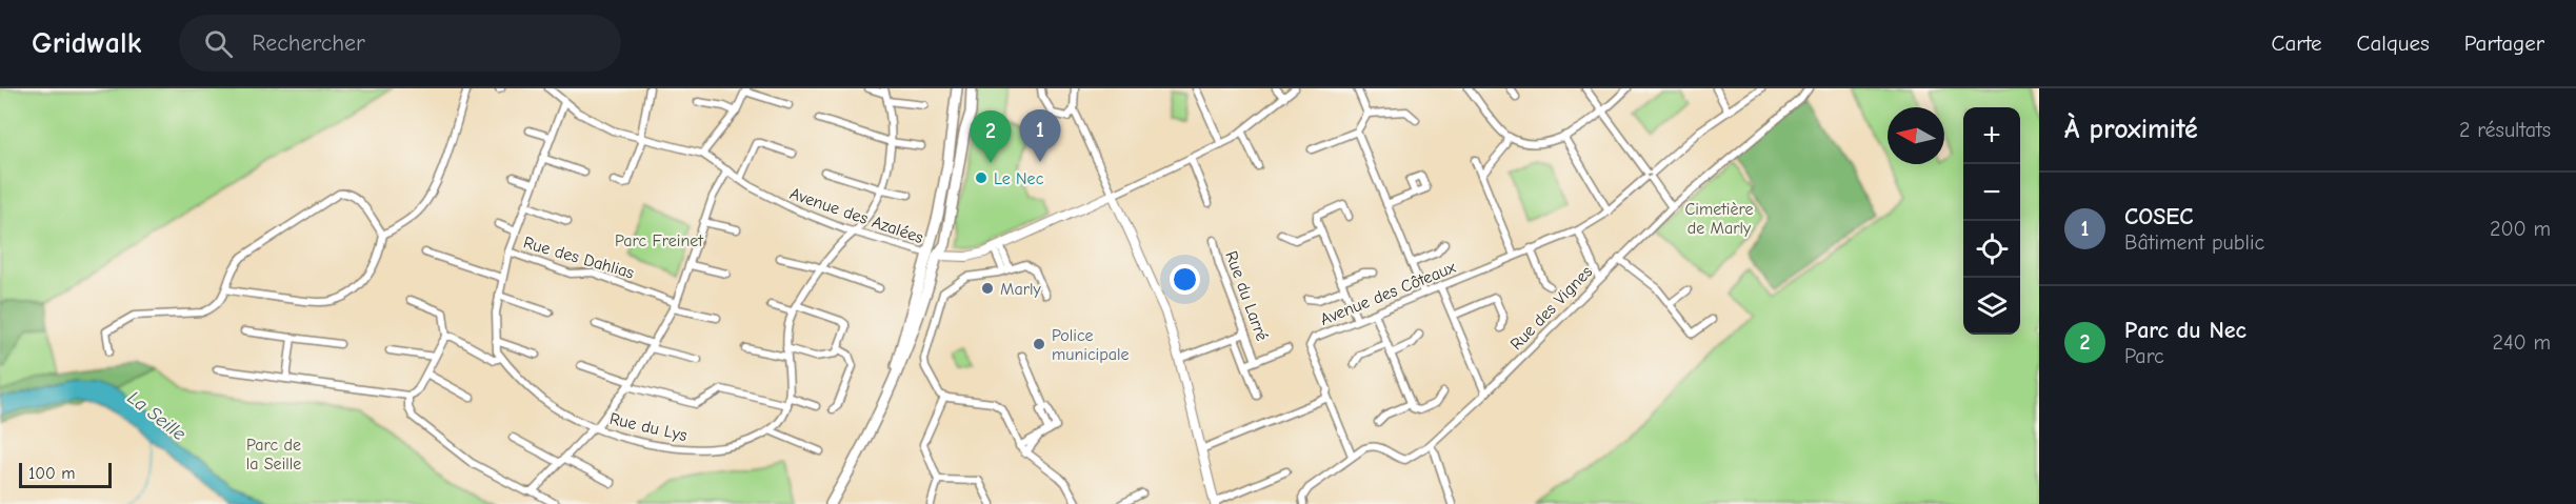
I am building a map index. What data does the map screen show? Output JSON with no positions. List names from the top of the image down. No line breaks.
{"streets":{"street":["Avenue des Azalées","Rue des Dahlias","Avenue des Côteaux","Rue du Larré","Rue des Vignes","Rue du Lys"]},"crossings":[["Avenue des Côteaux","Rue des Vignes"]],"water":["La Seille"],"parks":["Cimetière de Marly","Parc Freinet","Parc de la Seille"],"places":["Le Nec","Marly","Police municipale"],"scale_bar":"100 m","north":"left","page":{"header":"Gridwalk","search":"Rechercher","nav":["Carte","Calques","Partager"],"heading":["À proximité","2 résultats"],"map_buttons":["+","−"],"pins":["1","2"],"list":[{"mark":"1","name":"COSEC","note":"Bâtiment public","value":"200 m"},{"mark":"2","name":"Parc du Nec","note":"Parc","value":"240 m"}],"scale":"100 m"}}
